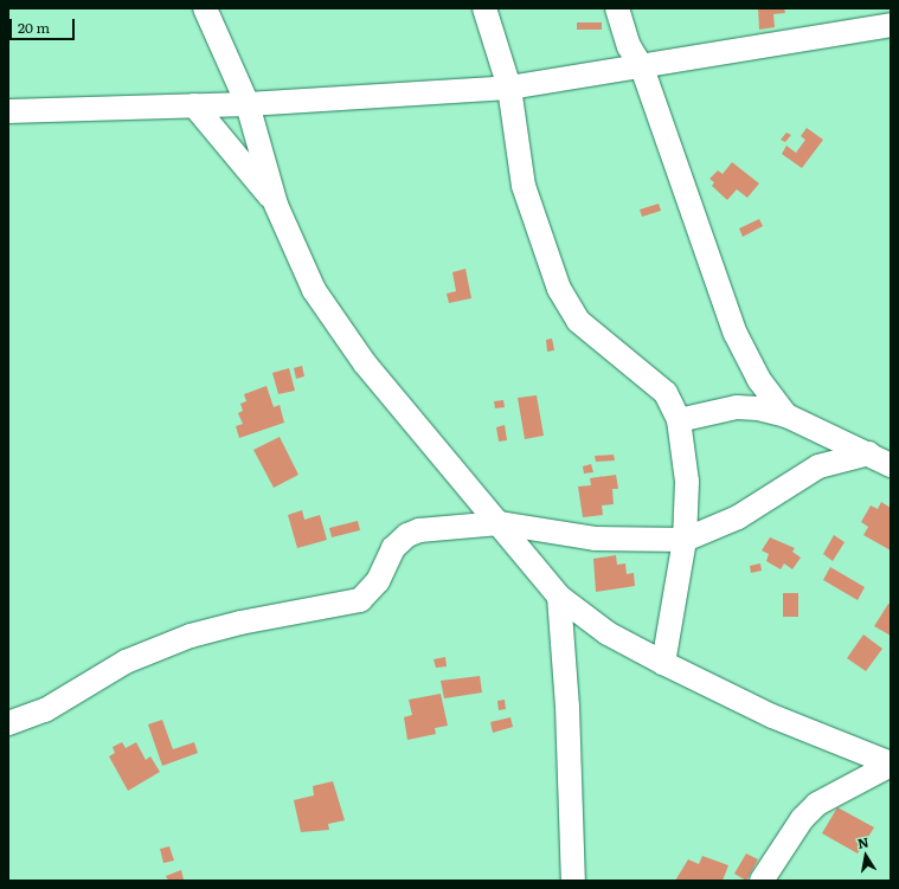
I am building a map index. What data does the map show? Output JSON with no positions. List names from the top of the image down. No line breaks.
{"scale_bar":"20 m","north":"top"}
